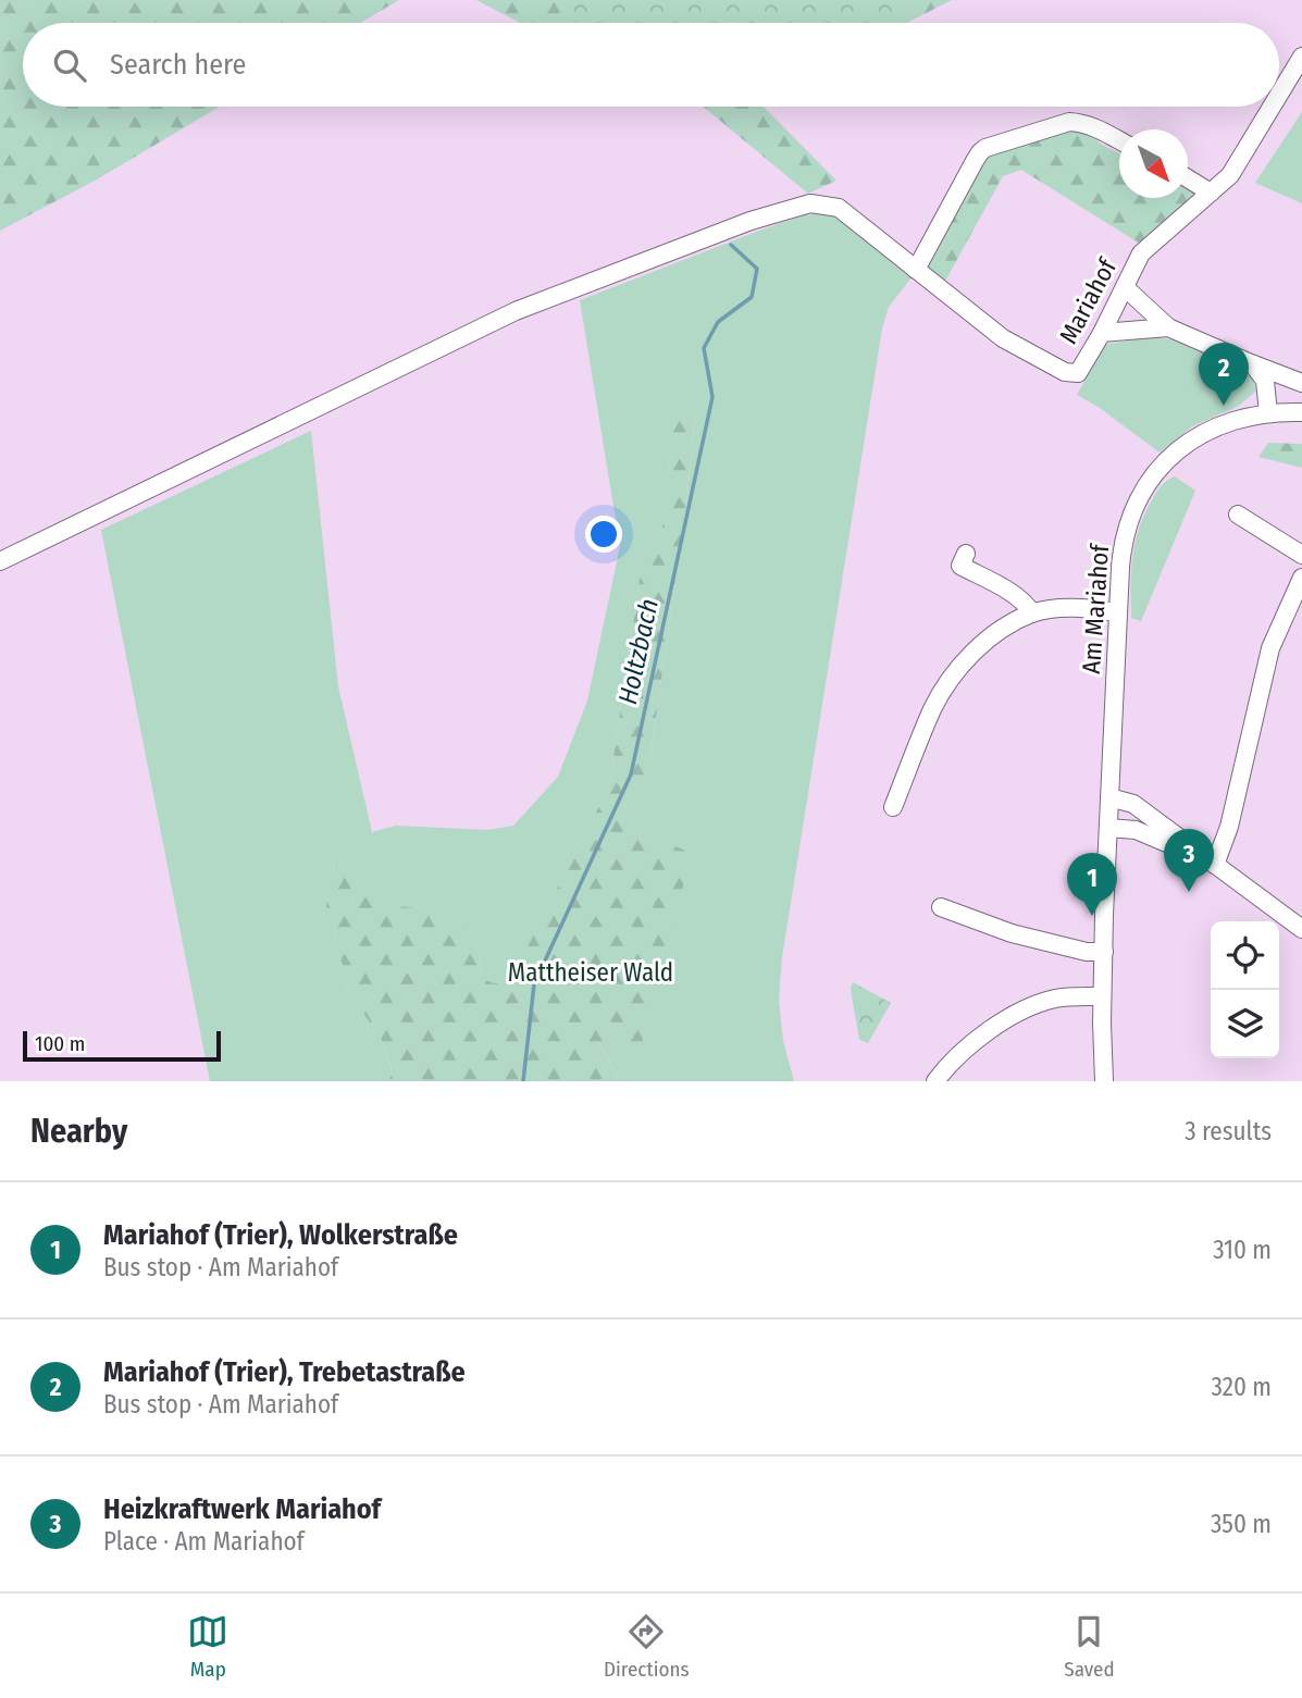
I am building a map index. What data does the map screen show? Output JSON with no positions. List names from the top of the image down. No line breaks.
{"streets":{"street":["Mariahof","Am Mariahof"]},"water":["Holtzbach"],"parks":["Mattheiser Wald"],"scale_bar":"100 m","north":"bottom right","page":{"search":"Search here","pins":["2","3","1"],"scale":"100 m","heading":["Nearby","3 results"],"list":[{"mark":"1","name":"Mariahof (Trier), Wolkerstraße","note":"Bus stop · Am Mariahof","value":"310 m"},{"mark":"2","name":"Mariahof (Trier), Trebetastraße","note":"Bus stop · Am Mariahof","value":"320 m"},{"mark":"3","name":"Heizkraftwerk Mariahof","note":"Place · Am Mariahof","value":"350 m"}],"nav":["Map","Directions","Saved"]}}
